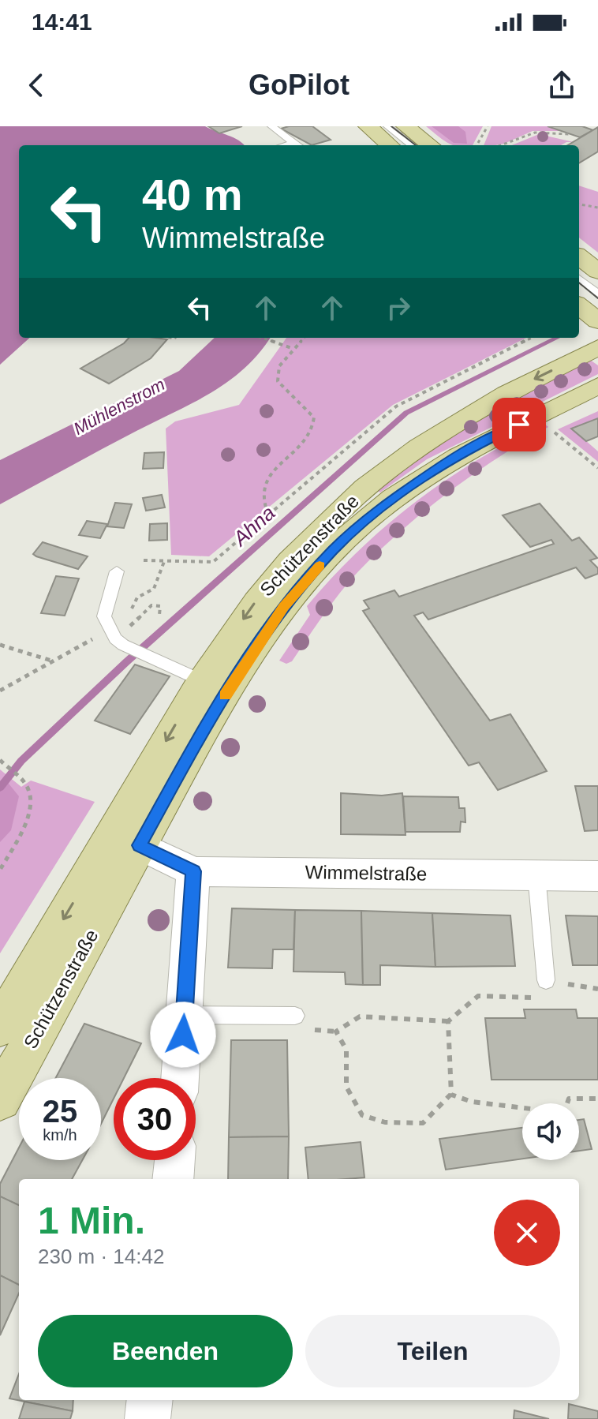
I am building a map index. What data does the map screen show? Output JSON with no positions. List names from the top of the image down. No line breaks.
{"streets":{"main road":["Schützenstraße"],"street":["Wimmelstraße"]},"crossings":[["Schützenstraße","Wimmelstraße"]],"water":["Mühlenstrom","Ahna"],"page":{"status":"14:41","header":"GoPilot","turn":["40 m","Wimmelstraße"],"speed":"25 km/h","limit":"30","heading":["1 Min.","230 m · 14:42"],"buttons":["Beenden","Teilen"]}}
